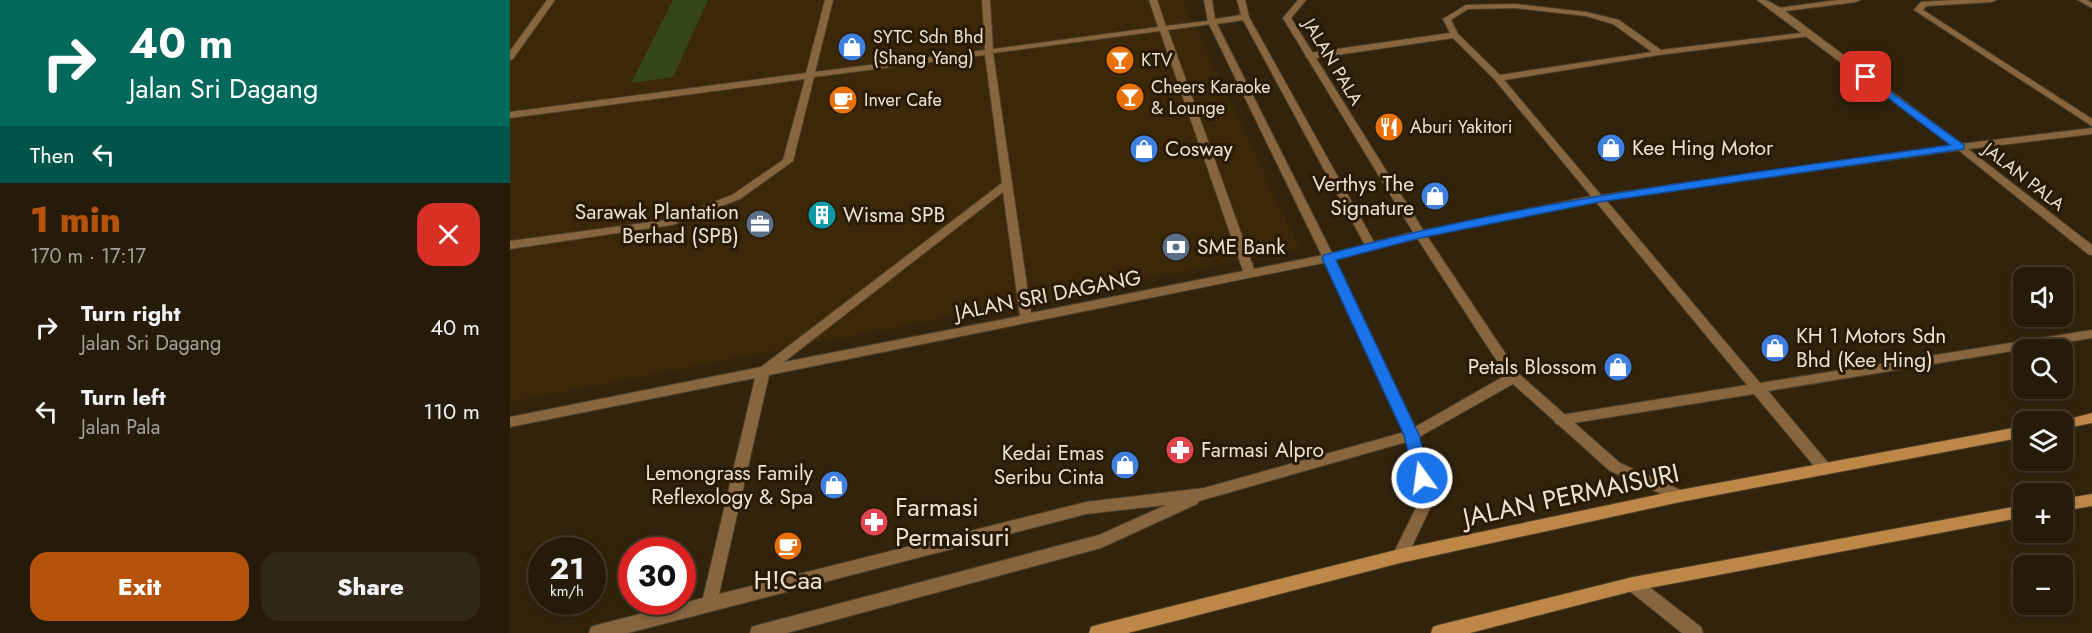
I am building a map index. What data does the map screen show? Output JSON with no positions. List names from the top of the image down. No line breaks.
{"streets":{"street":["JALAN PALA","JALAN SRI DAGANG","JALAN PERMAISURI"]},"crossings":[["JALAN PALA","JALAN SRI DAGANG"],["JALAN PALA","JALAN PERMAISURI"]],"places":{"shop":["SYTC Sdn Bhd (Shang Yang)","Kee Hing Motor","Cosway","Verthys The Signature","KH 1 Motors Sdn Bhd (Kee Hing)","Petals Blossom","Kedai Emas Seribu Cinta","Lemongrass Family Reflexology & Spa"],"bar":["KTV","Cheers Karaoke & Lounge"],"cafe":["Inver Cafe","H!Caa"],"restaurant":["Aburi Yakitori"],"building":["Wisma SPB"],"office":["Sarawak Plantation Berhad (SPB)"],"bank":["SME Bank"],"pharmacy":["Farmasi Alpro","Farmasi Permaisuri"]},"page":{"turn":["40 m","Jalan Sri Dagang"],"then":"Then","heading":["1 min","170 m · 17:17"],"map_buttons":["+","−"],"list":[{"name":"Turn right","note":"Jalan Sri Dagang","value":"40 m"},{"name":"Turn left","note":"Jalan Pala","value":"110 m"}],"speed":"21 km/h","limit":"30","buttons":["Exit","Share"]}}
